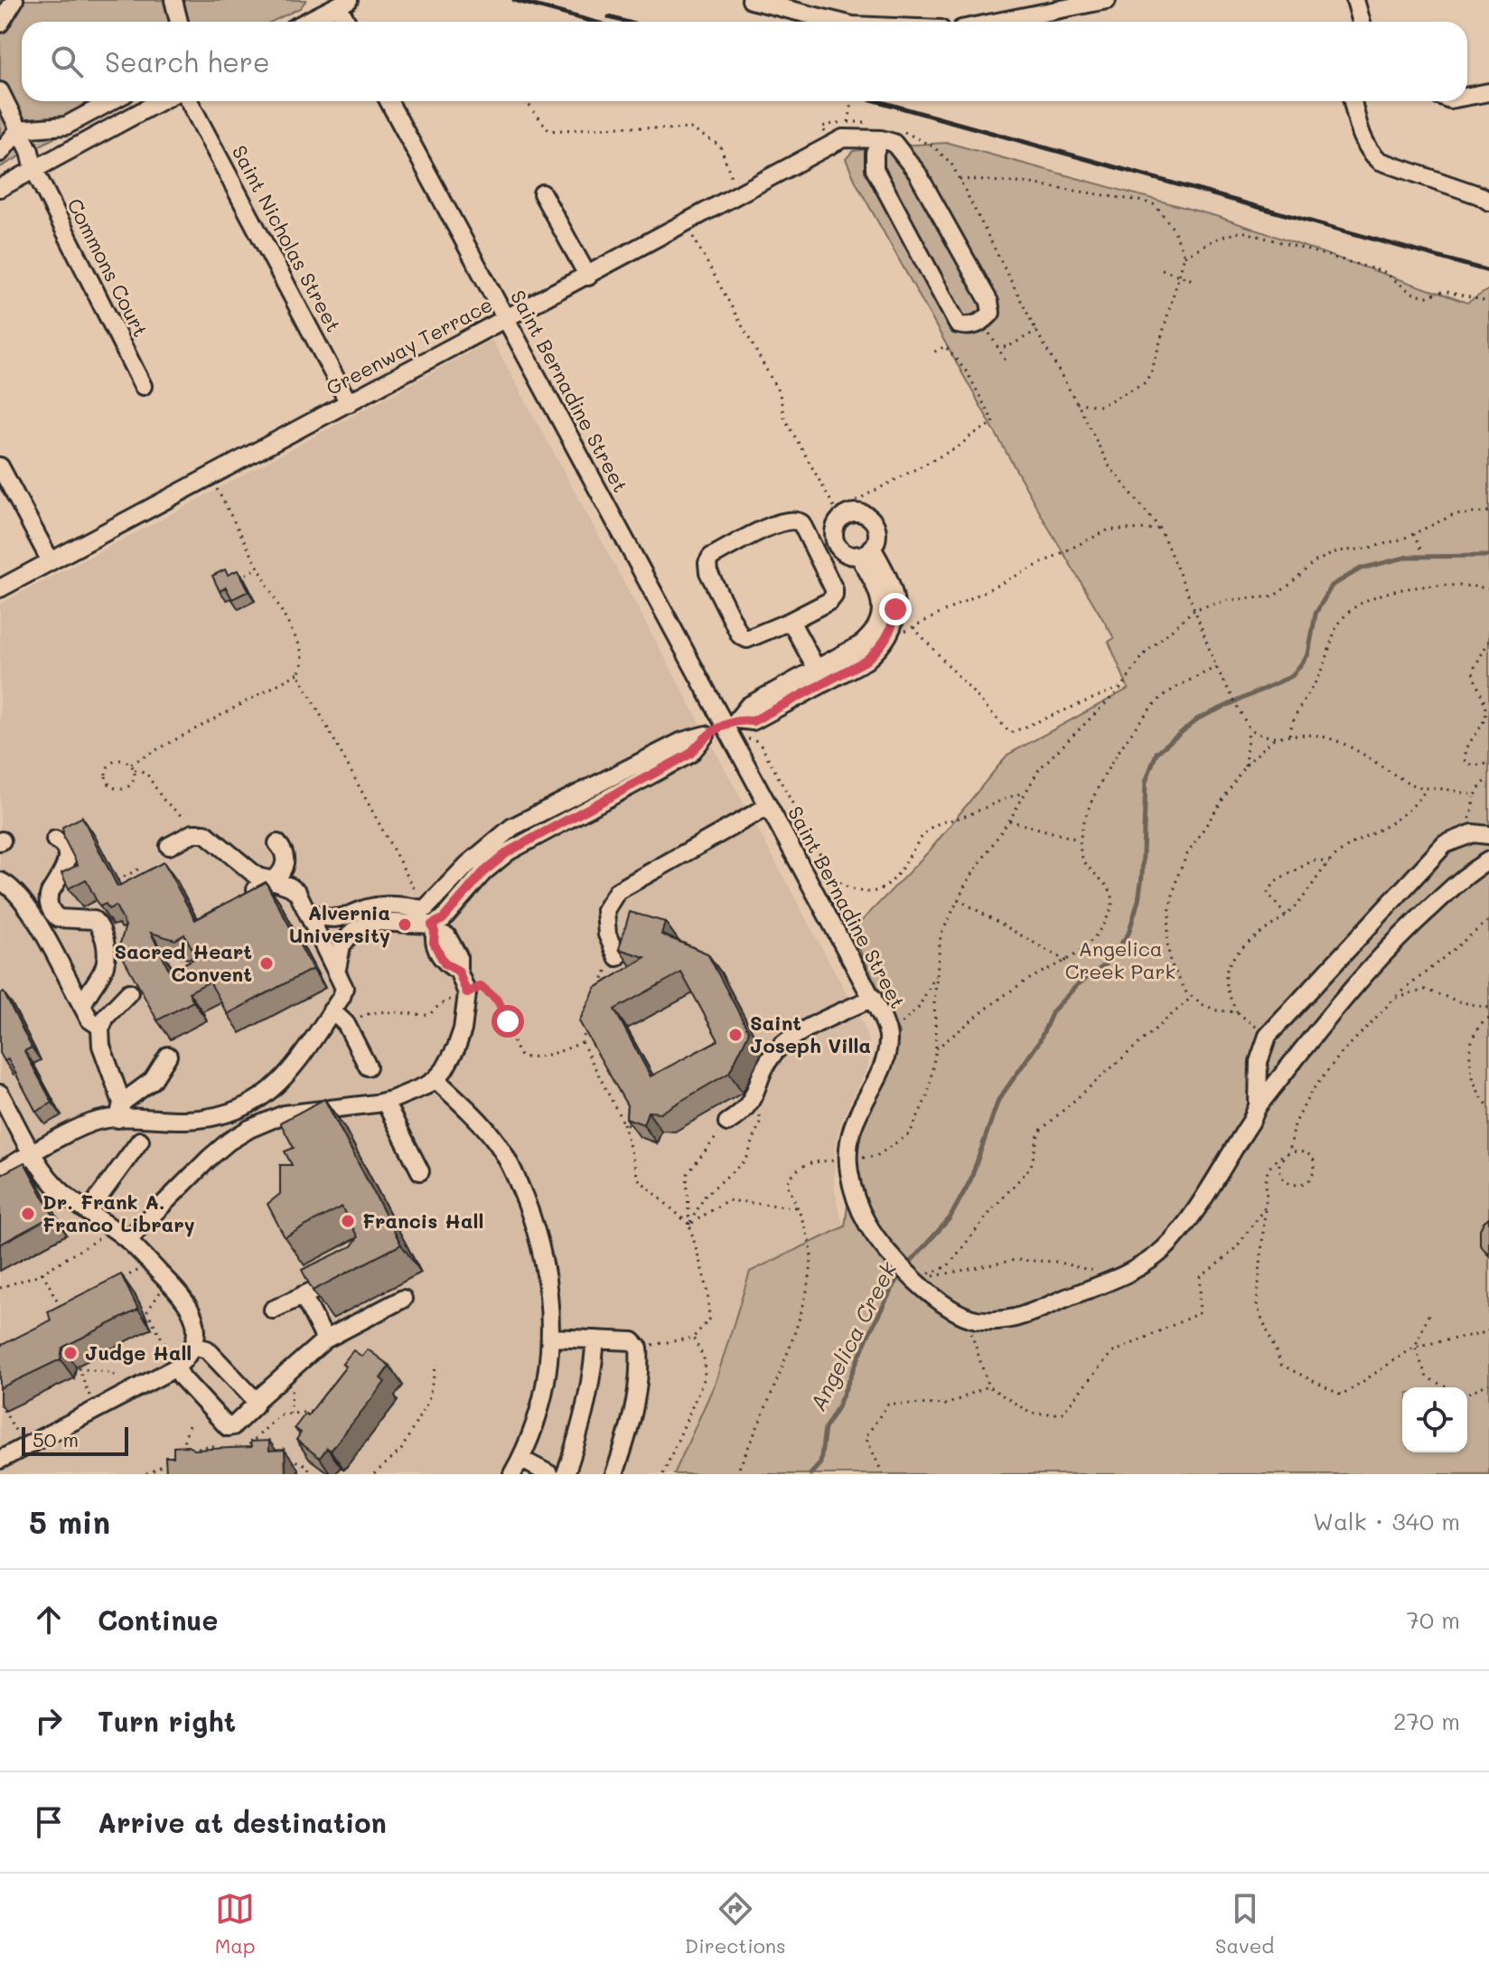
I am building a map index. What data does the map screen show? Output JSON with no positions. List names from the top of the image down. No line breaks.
{"streets":{"street":["Saint Nicholas Street","Commons Court","Greenway Terrace","Saint Bernadine Street"]},"crossings":[["Saint Nicholas Street","Greenway Terrace"],["Greenway Terrace","Saint Bernadine Street"]],"water":["Angelica Creek"],"parks":["Angelica Creek Park"],"places":["Alvernia University","Sacred Heart Convent","Saint Joseph Villa","Dr. Frank A. Franco Library","Francis Hall","Judge Hall"],"scale_bar":"50 m","page":{"search":"Search here","scale":"50 m","heading":["5 min","Walk · 340 m"],"list":[["Continue","70 m"],["Turn right","270 m"],"Arrive at destination"],"nav":["Map","Directions","Saved"]}}
